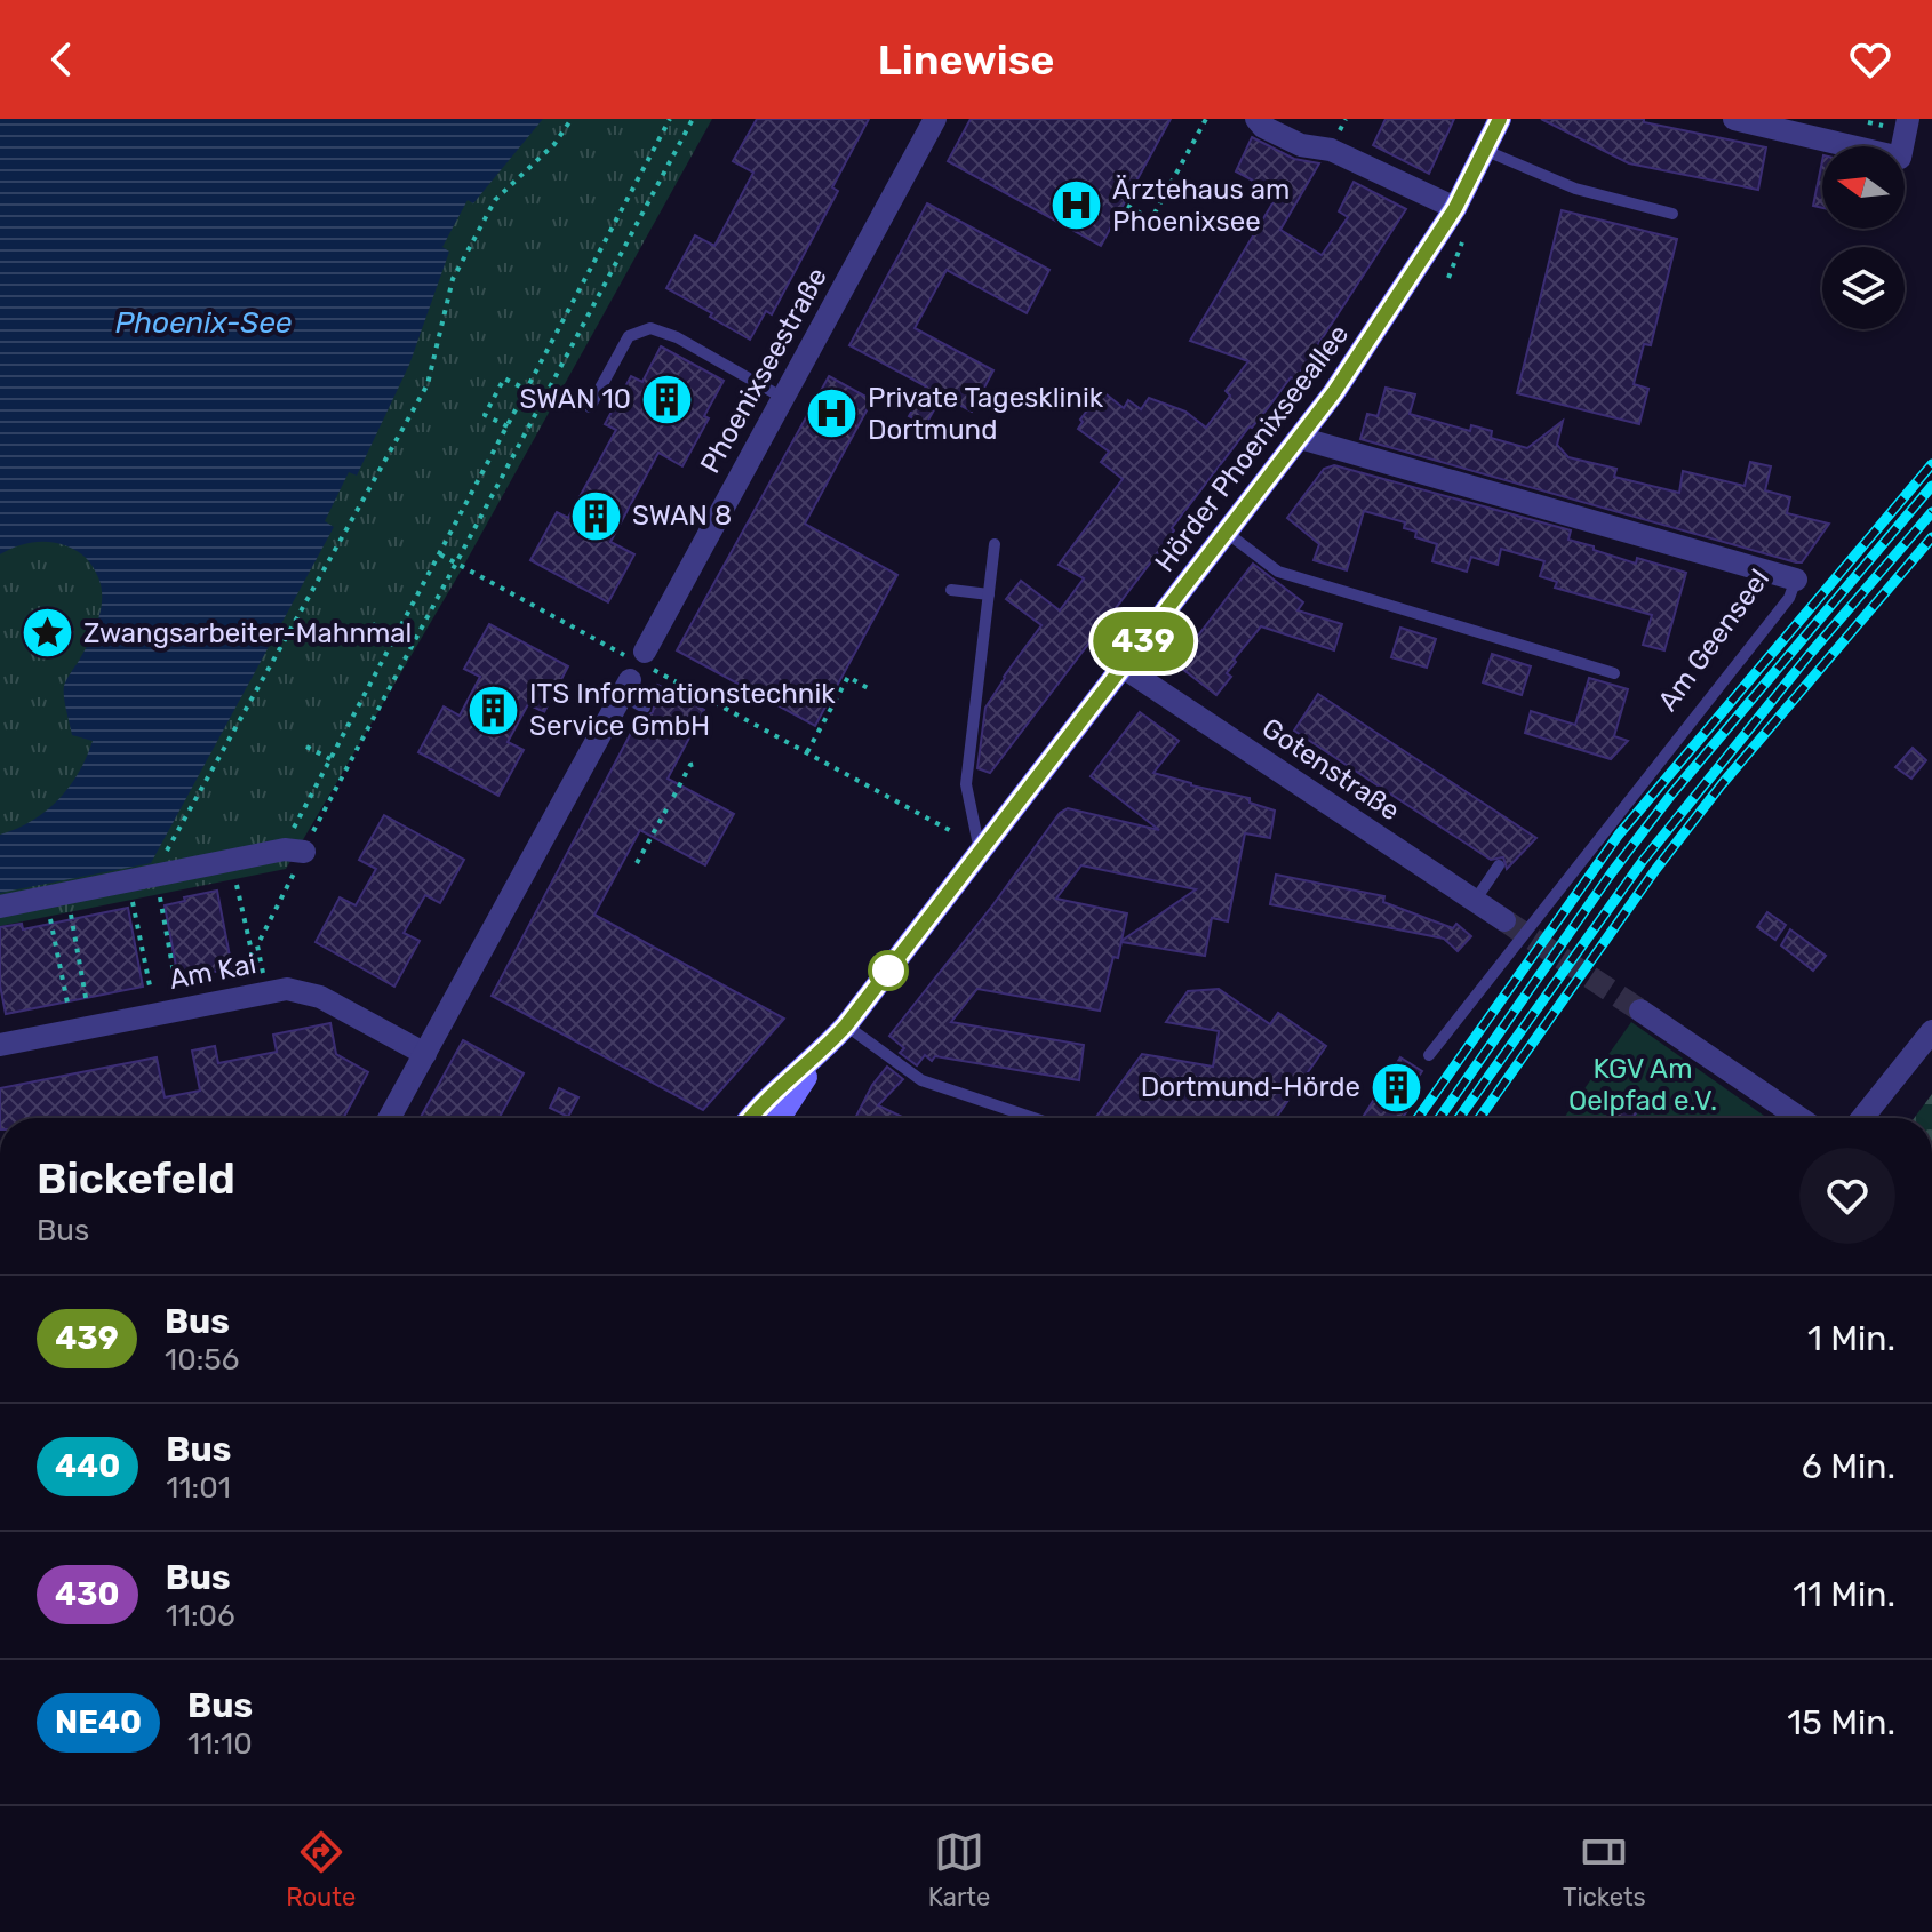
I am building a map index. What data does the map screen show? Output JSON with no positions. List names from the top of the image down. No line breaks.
{"streets":{"main road":["Hörder Phoenixseeallee"],"street":["Phoenixseestraße","Am Geenseel","Gotenstraße","Am Kai"]},"crossings":[["Phoenixseestraße","Am Kai"],["Hörder Phoenixseeallee","Am Geenseel"],["Hörder Phoenixseeallee","Gotenstraße"]],"water":["Phoenix-See"],"parks":["KGV Am Oelpfad e.V."],"places":{"hospital":["Ärztehaus am Phoenixsee","Private Tagesklinik Dortmund"],"building":["SWAN 10","SWAN 8","ITS Informationstechnik Service GmbH","Dortmund-Hörde"],"place":["Zwangsarbeiter-Mahnmal"]},"lines":["bus line 439"],"north":"left","page":{"header":"Linewise","on_map":"439","heading":["Bickefeld","Bus"],"list":[{"mark":"439","name":"Bus","note":"10:56","value":"1 Min."},{"mark":"440","name":"Bus","note":"11:01","value":"6 Min."},{"mark":"430","name":"Bus","note":"11:06","value":"11 Min."},{"mark":"NE40","name":"Bus","note":"11:10","value":"15 Min."}],"tabs":["Route","Karte","Tickets"]}}
